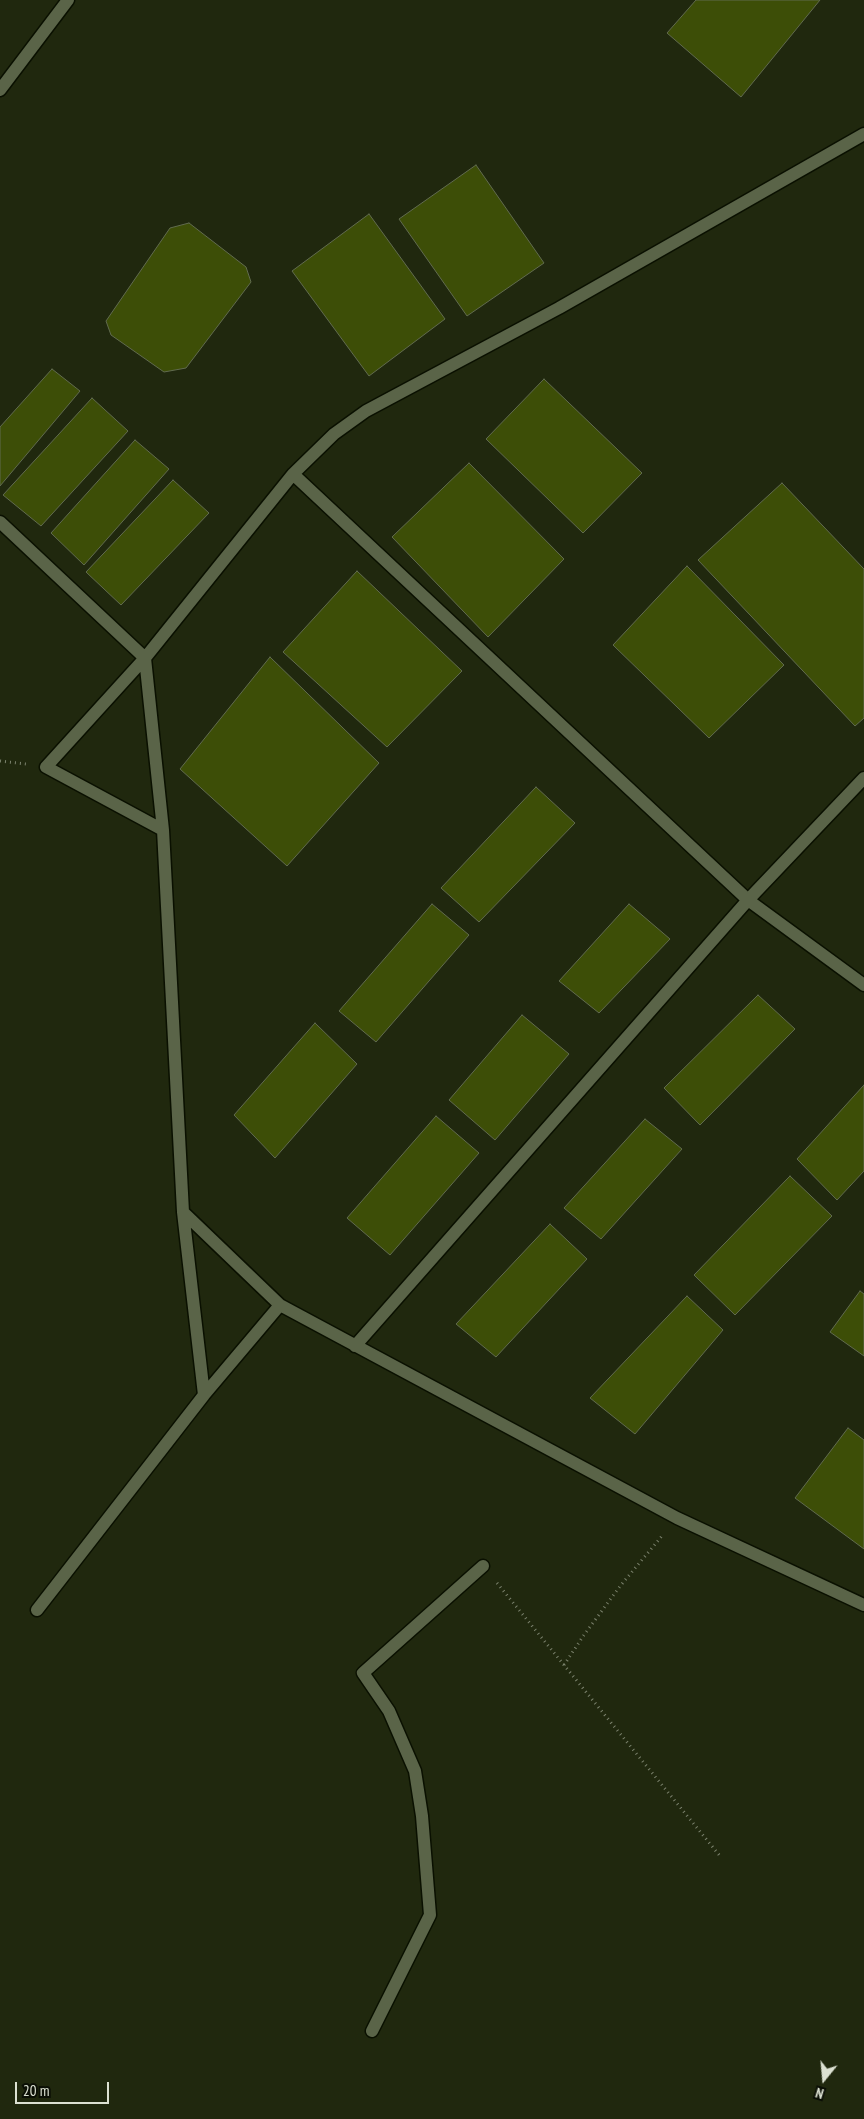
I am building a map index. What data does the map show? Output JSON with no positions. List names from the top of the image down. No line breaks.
{"scale_bar":"20 m","north":"bottom"}
